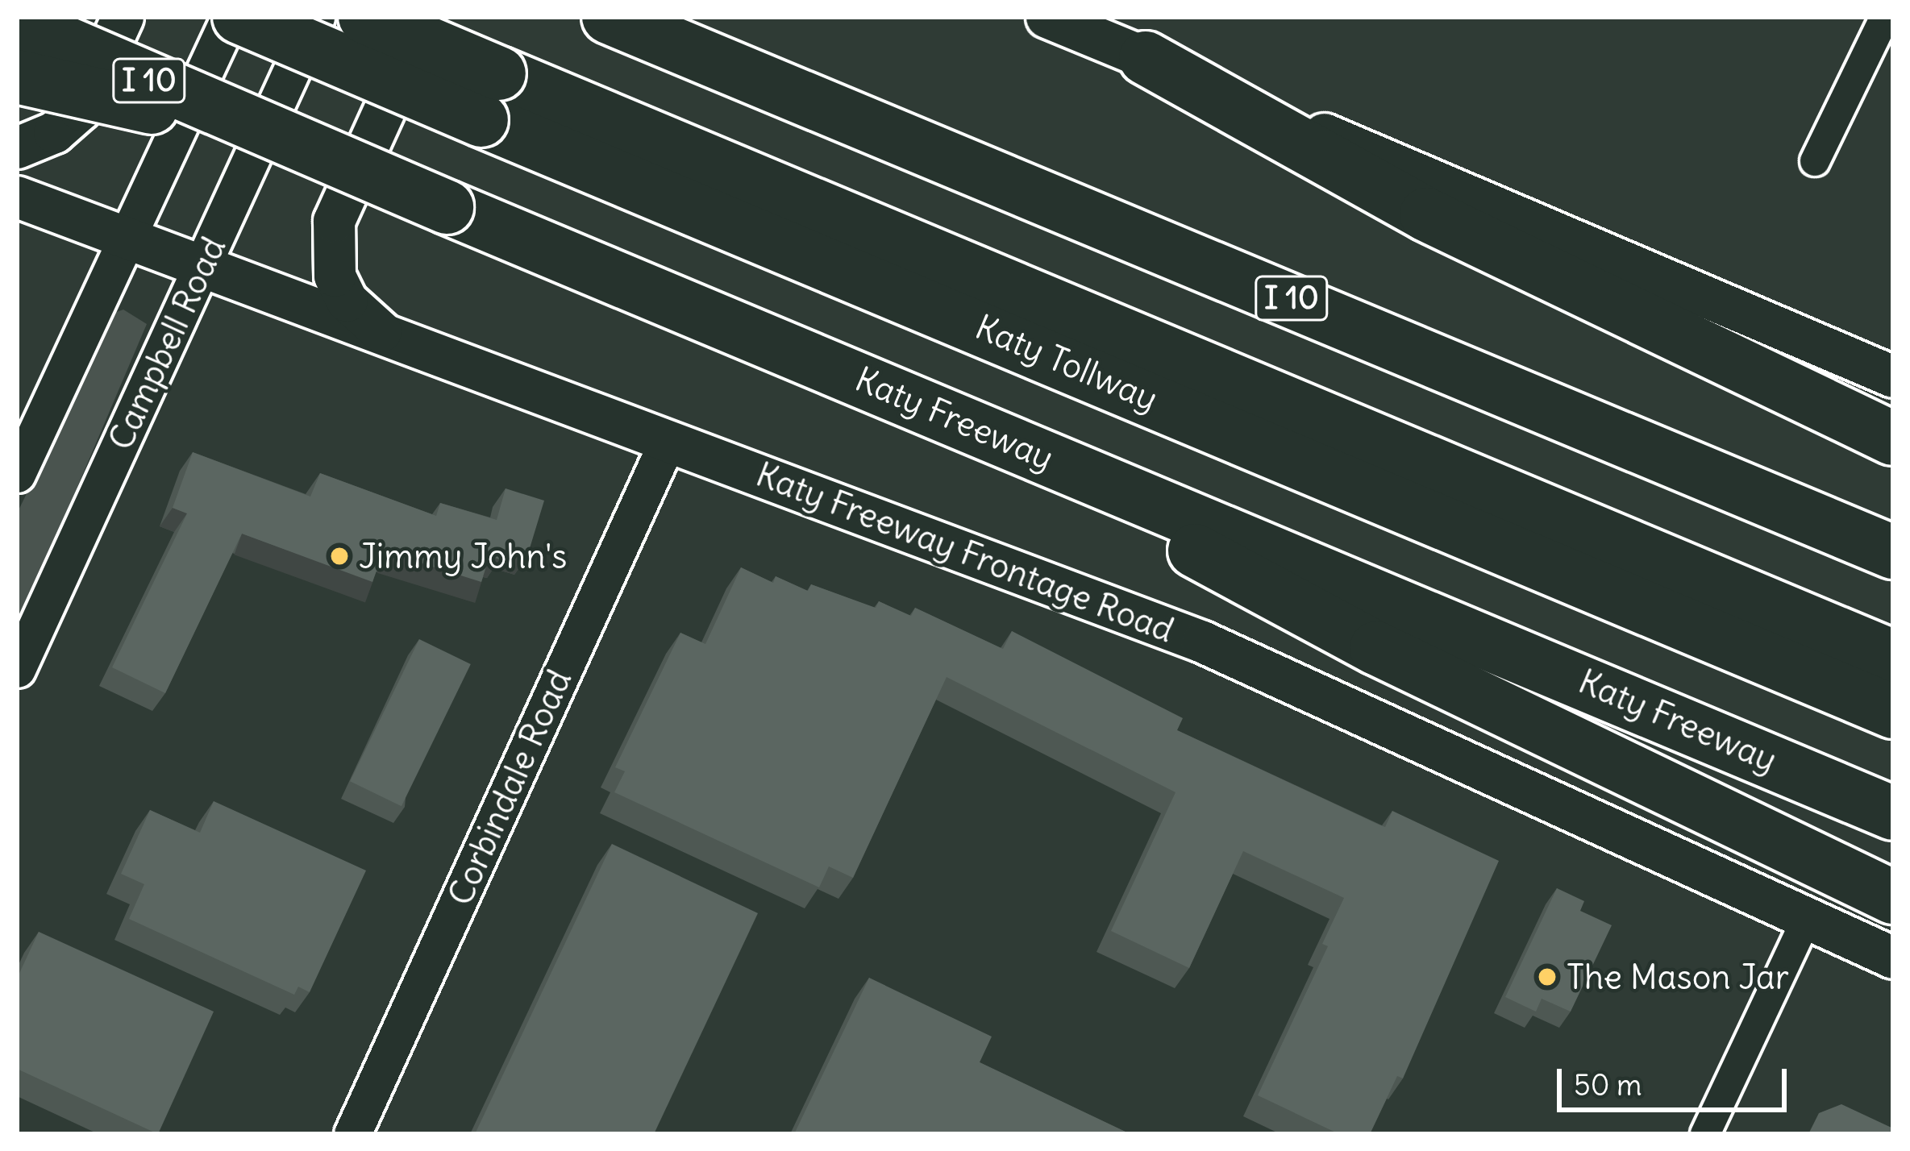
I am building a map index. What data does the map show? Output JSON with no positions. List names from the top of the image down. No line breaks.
{"streets":{"highway":["I 10","Katy Tollway","Katy Freeway"],"main road":["Katy Freeway Frontage Road"],"street":["Campbell Road","Corbindale Road"]},"crossings":[["Campbell Road","Katy Freeway Frontage Road"],["Katy Freeway Frontage Road","Corbindale Road"]],"places":["Jimmy John's","The Mason Jar"],"scale_bar":"50 m"}
